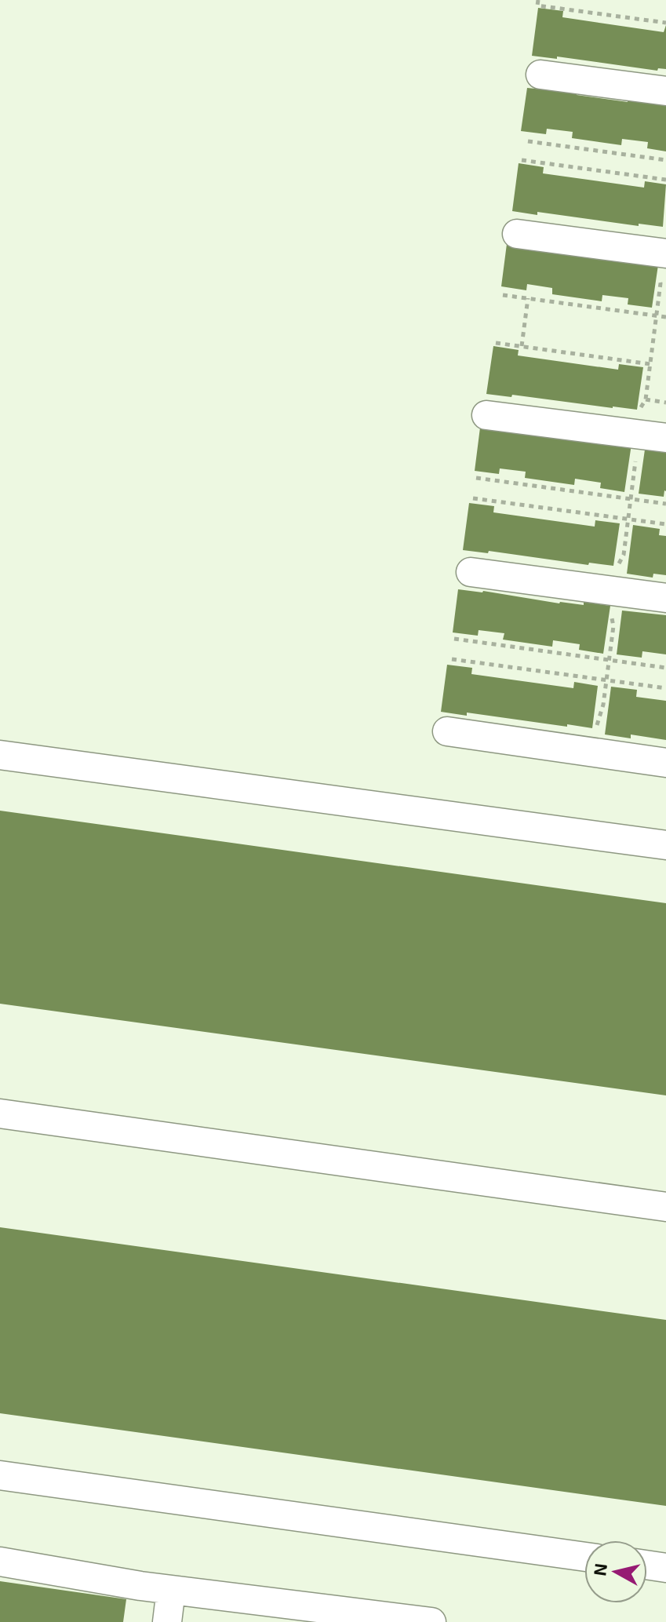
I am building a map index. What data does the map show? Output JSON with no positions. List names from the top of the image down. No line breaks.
{"north":"left"}
